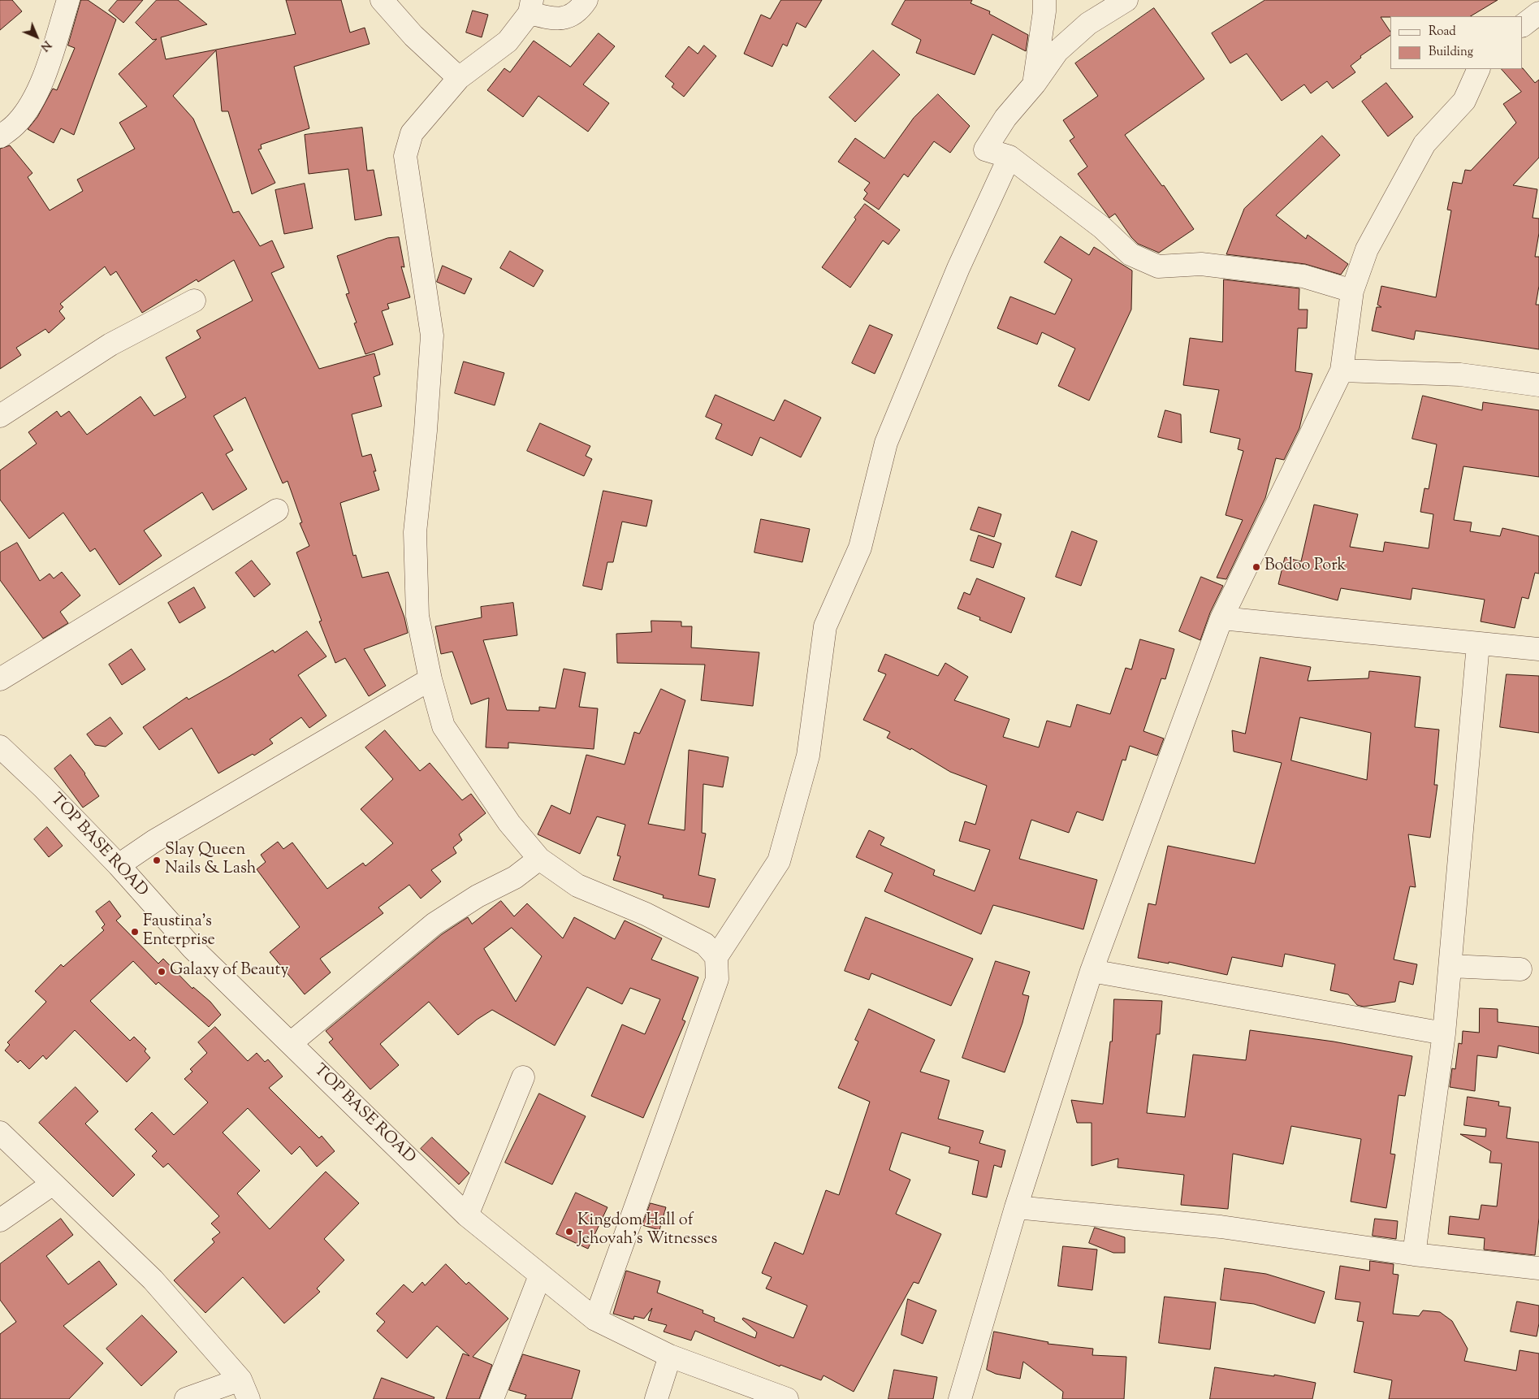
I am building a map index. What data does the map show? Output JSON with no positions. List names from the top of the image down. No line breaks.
{"streets":{"street":["TOP BASE ROAD"]},"places":["Bodoo Pork","Slay Queen Nails & Lash","Faustina's Enterprise","Galaxy of Beauty","Kingdom Hall of Jehovah's Witnesses"],"legend":["Road","Building"],"north":"bottom right"}
